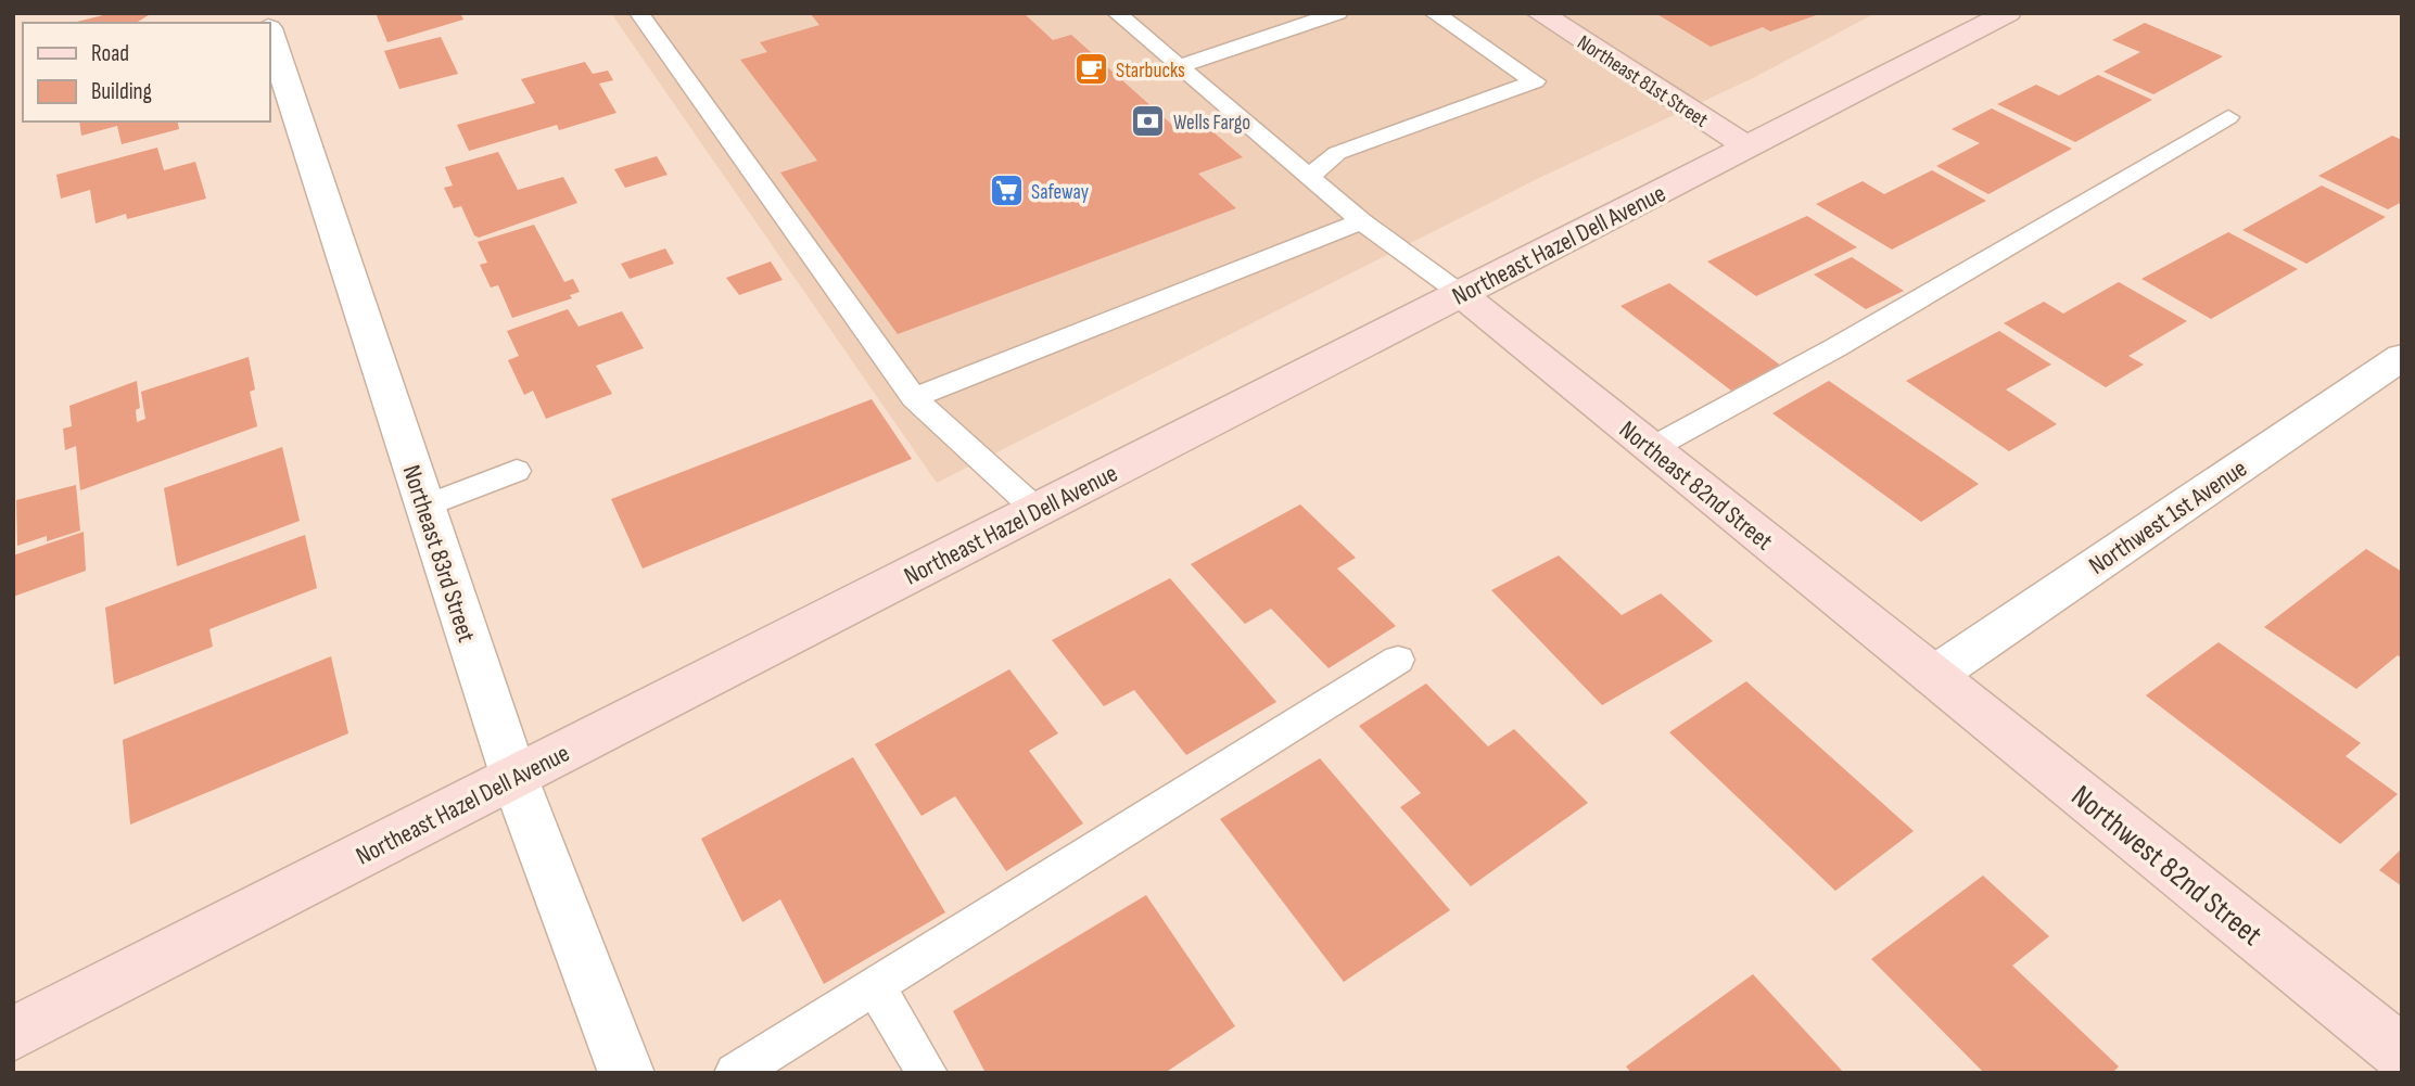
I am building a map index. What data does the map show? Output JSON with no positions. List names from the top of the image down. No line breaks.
{"streets":{"main road":["Northeast 81st Street","Northeast Hazel Dell Avenue","Northeast 82nd Street","Northwest 82nd Street"],"street":["Northwest 1st Avenue","Northeast 83rd Street"]},"crossings":[["Northeast 81st Street","Northeast Hazel Dell Avenue"],["Northeast Hazel Dell Avenue","Northeast 82nd Street"],["Northeast Hazel Dell Avenue","Northeast 83rd Street"],["Northeast 82nd Street","Northwest 1st Avenue"],["Northeast 82nd Street","Northwest 82nd Street"],["Northwest 1st Avenue","Northwest 82nd Street"]],"places":{"cafe":["Starbucks"],"bank":["Wells Fargo"],"supermarket":["Safeway"]},"legend":["Road","Building"]}
